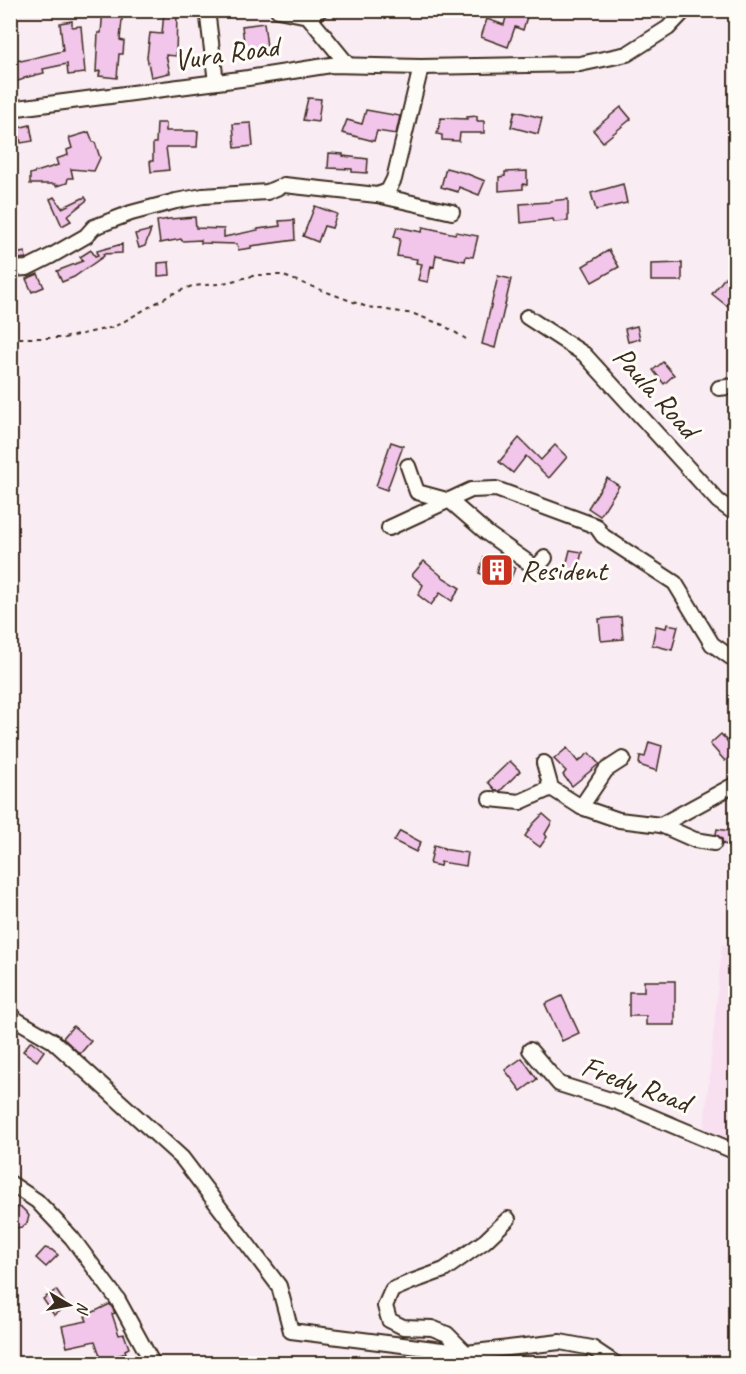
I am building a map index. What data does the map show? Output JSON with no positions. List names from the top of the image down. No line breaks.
{"streets":{"street":["Vura Road","Paula Road","Fredy Road"]},"places":{"building":["Resident"]},"north":"right"}
